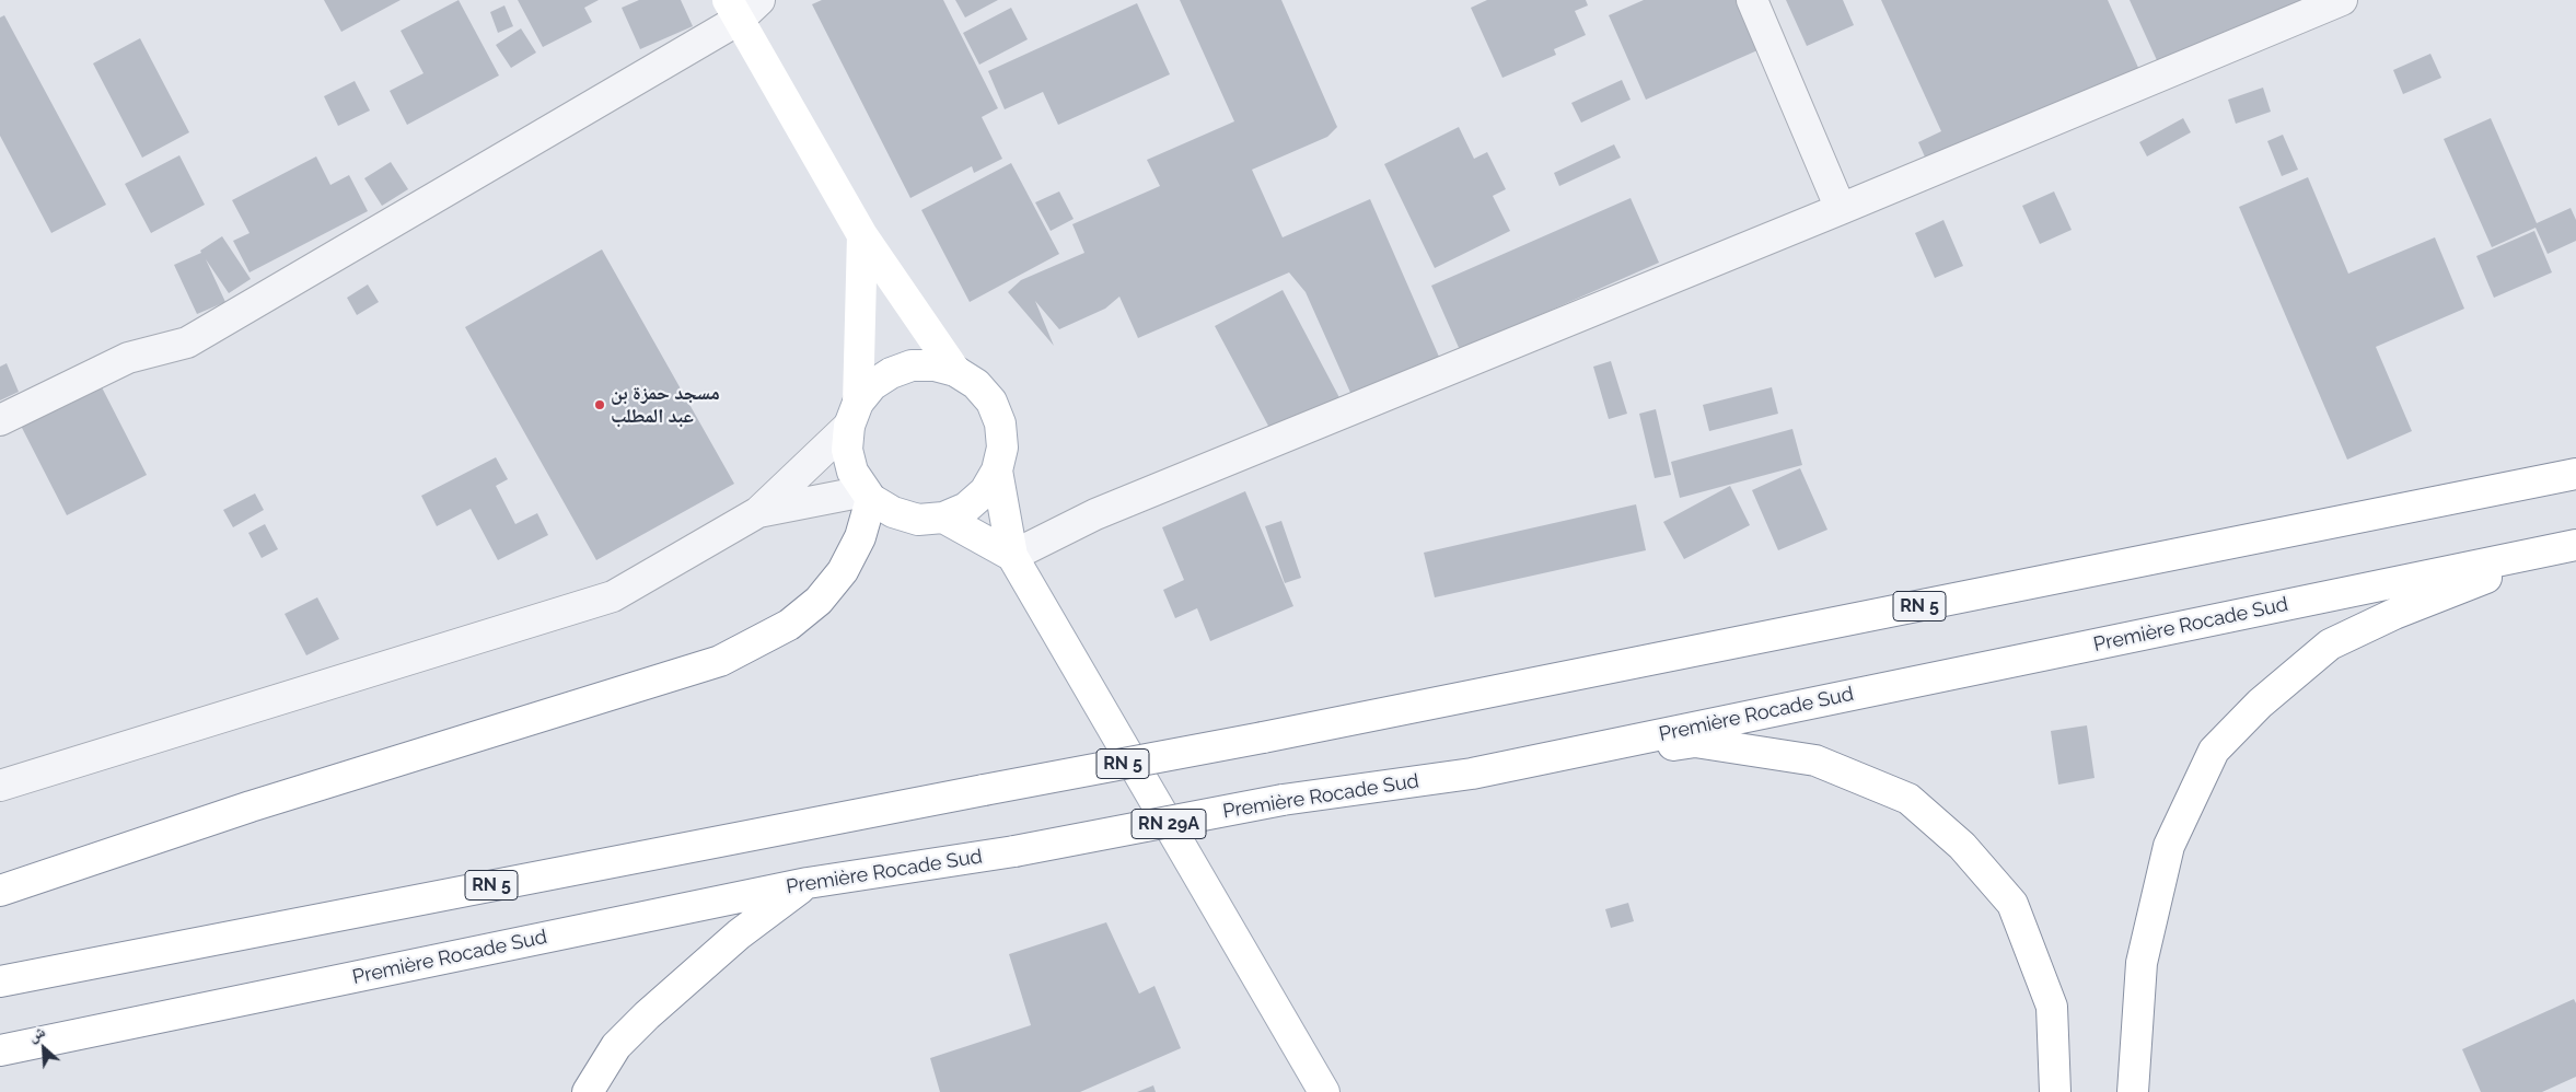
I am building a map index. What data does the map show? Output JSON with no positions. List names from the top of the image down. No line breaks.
{"streets":{"main road":["RN 5","Première Rocade Sud","RN 29A"]},"places":["مسجد حمزة بن عبد المطلب"],"north":"top left"}
